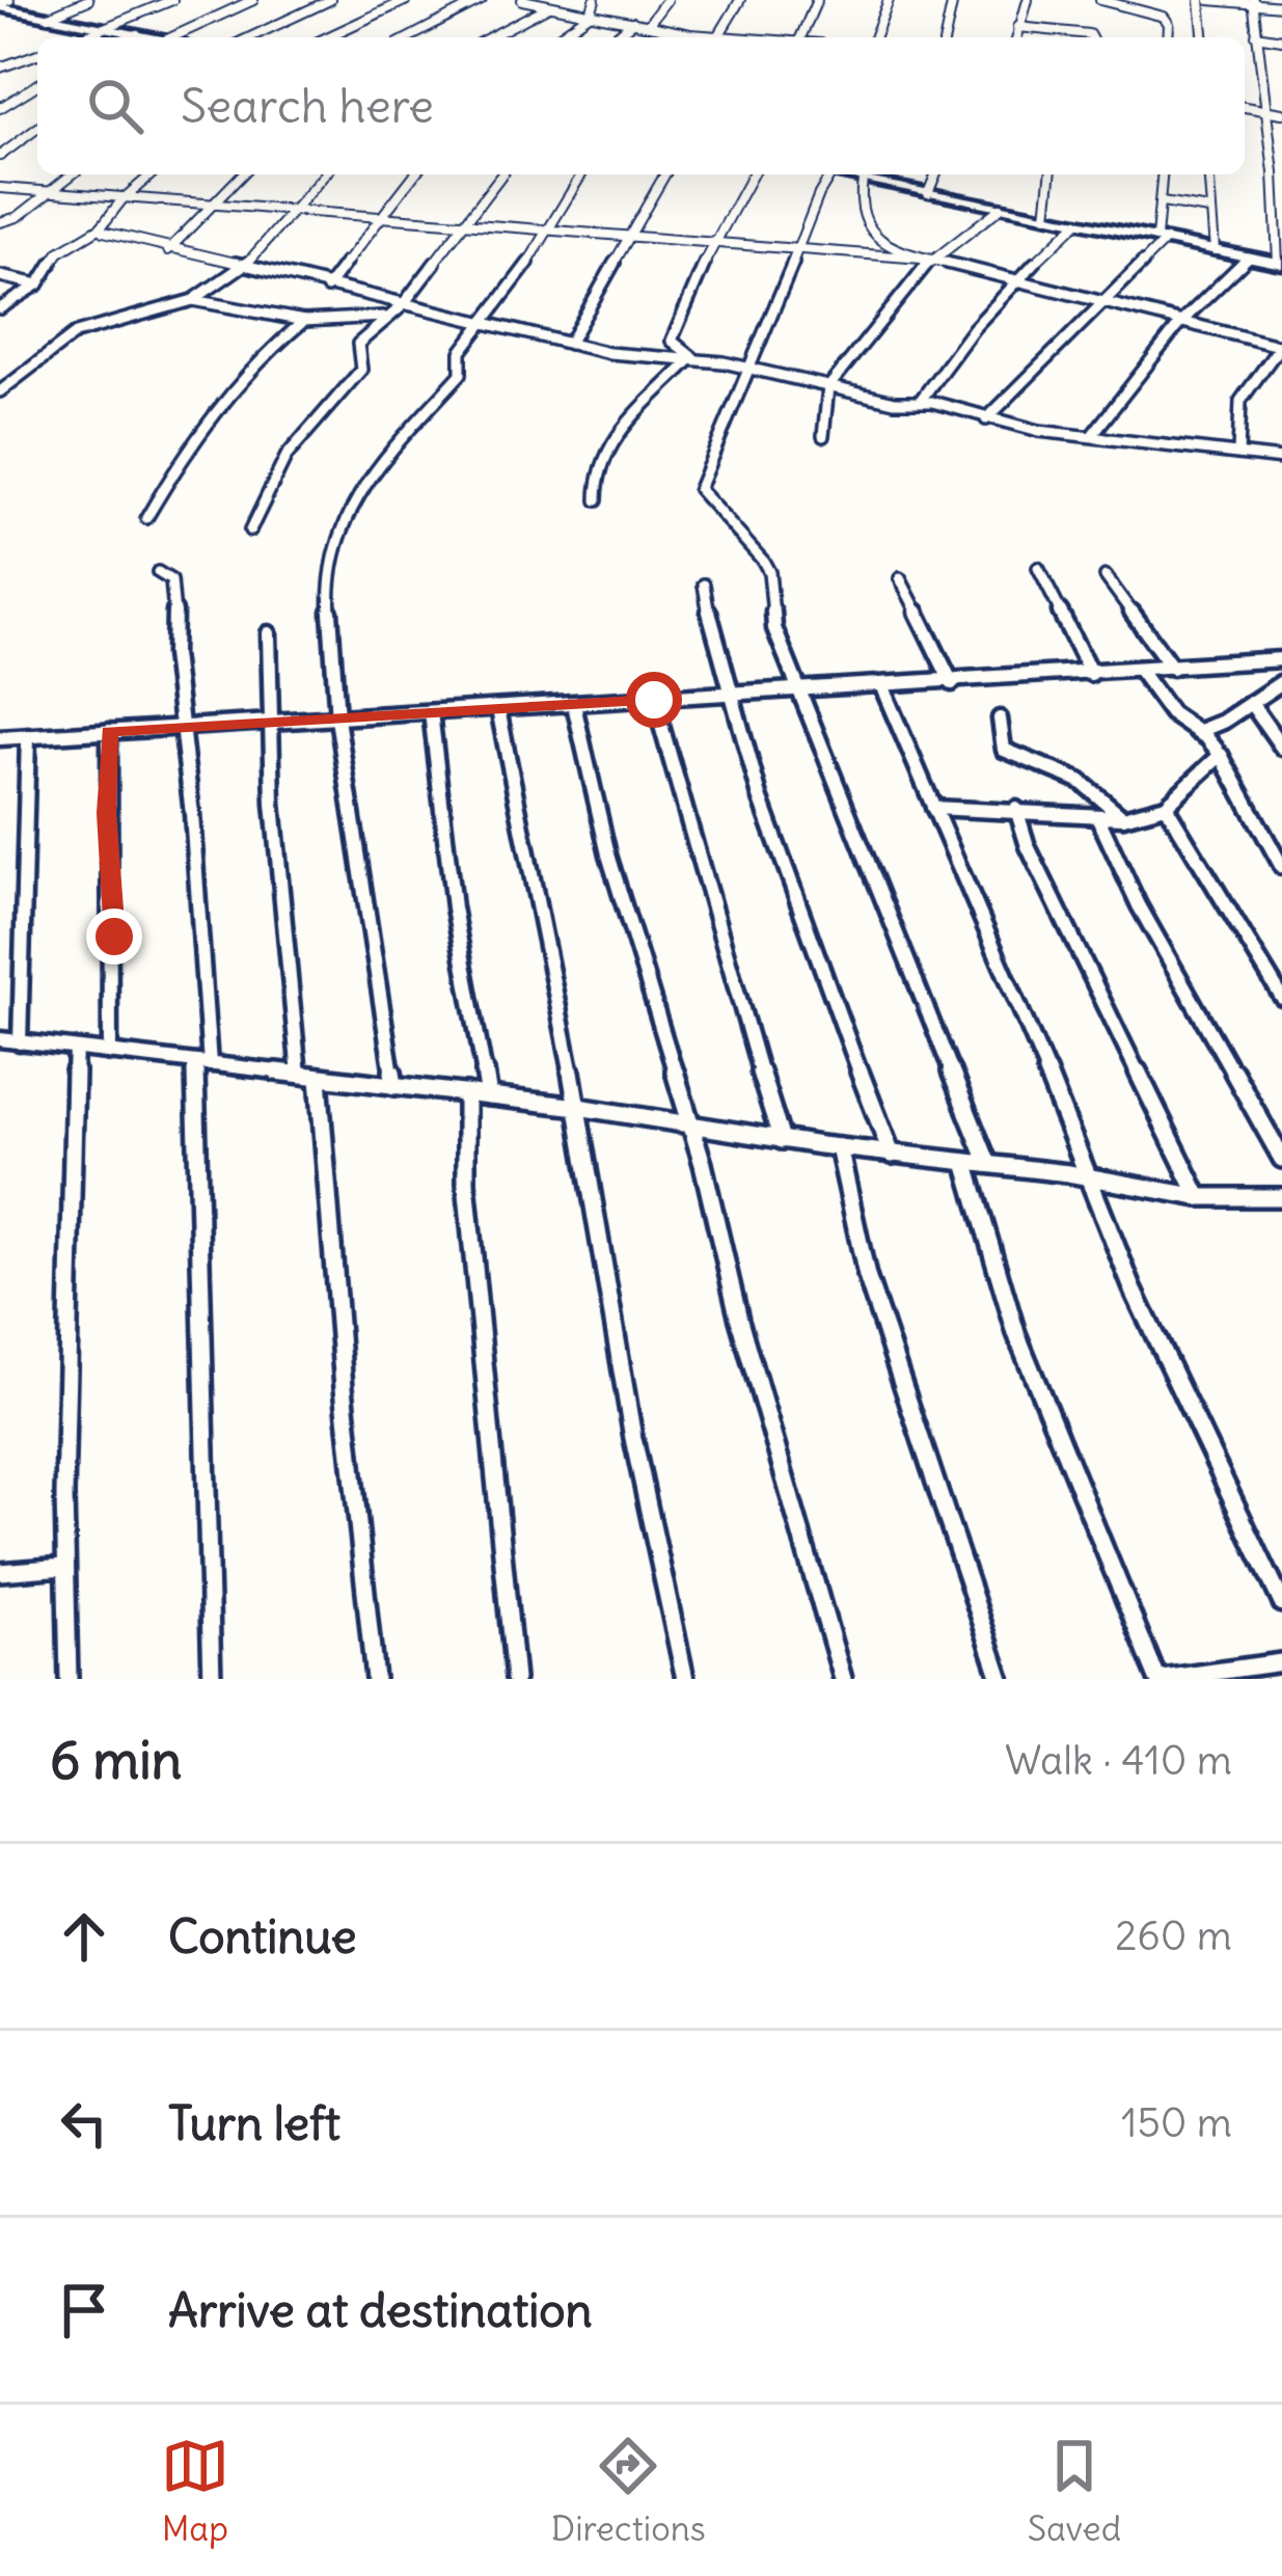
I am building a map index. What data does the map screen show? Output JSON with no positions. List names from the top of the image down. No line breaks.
{"page":{"search":"Search here","heading":["6 min","Walk · 410 m"],"list":[["Continue","260 m"],["Turn left","150 m"],"Arrive at destination"],"nav":["Map","Directions","Saved"]}}
